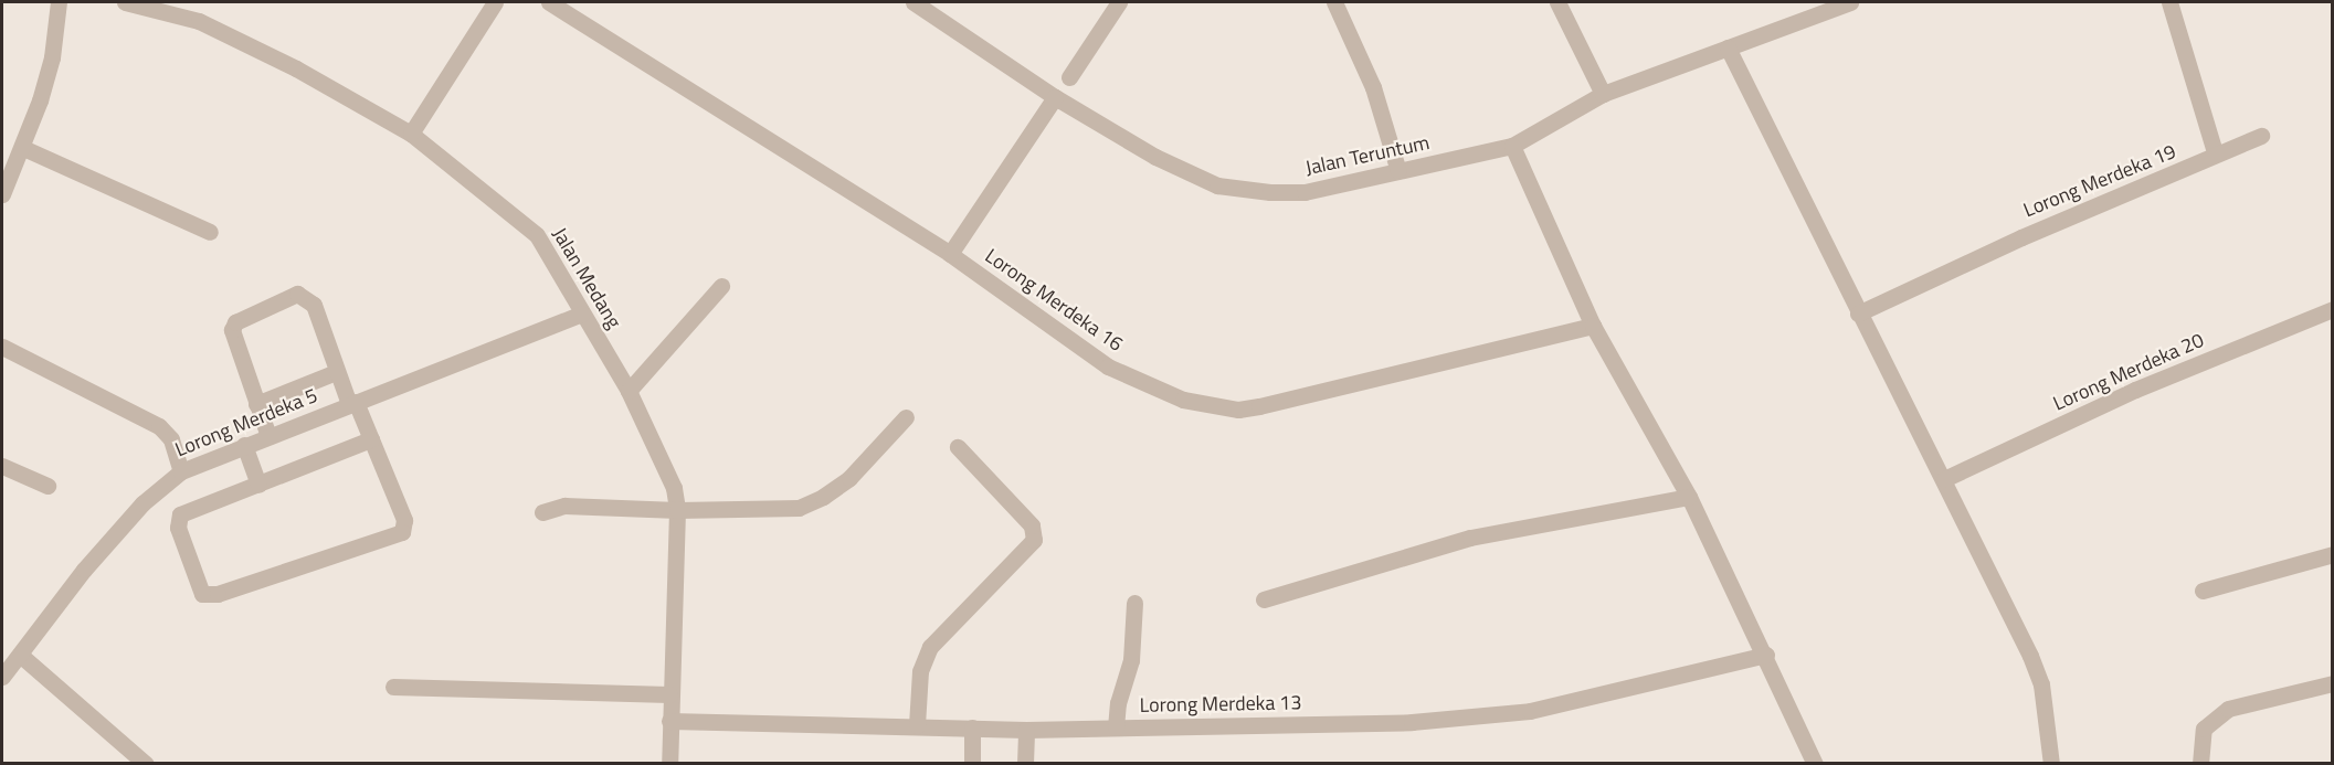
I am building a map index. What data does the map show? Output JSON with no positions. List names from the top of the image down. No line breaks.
{"streets":{"street":["Jalan Teruntum","Lorong Merdeka 19","Jalan Medang","Lorong Merdeka 16","Lorong Merdeka 20","Lorong Merdeka 5","Lorong Merdeka 13"]},"crossings":[["Jalan Medang","Lorong Merdeka 5"],["Jalan Medang","Lorong Merdeka 13"]]}
